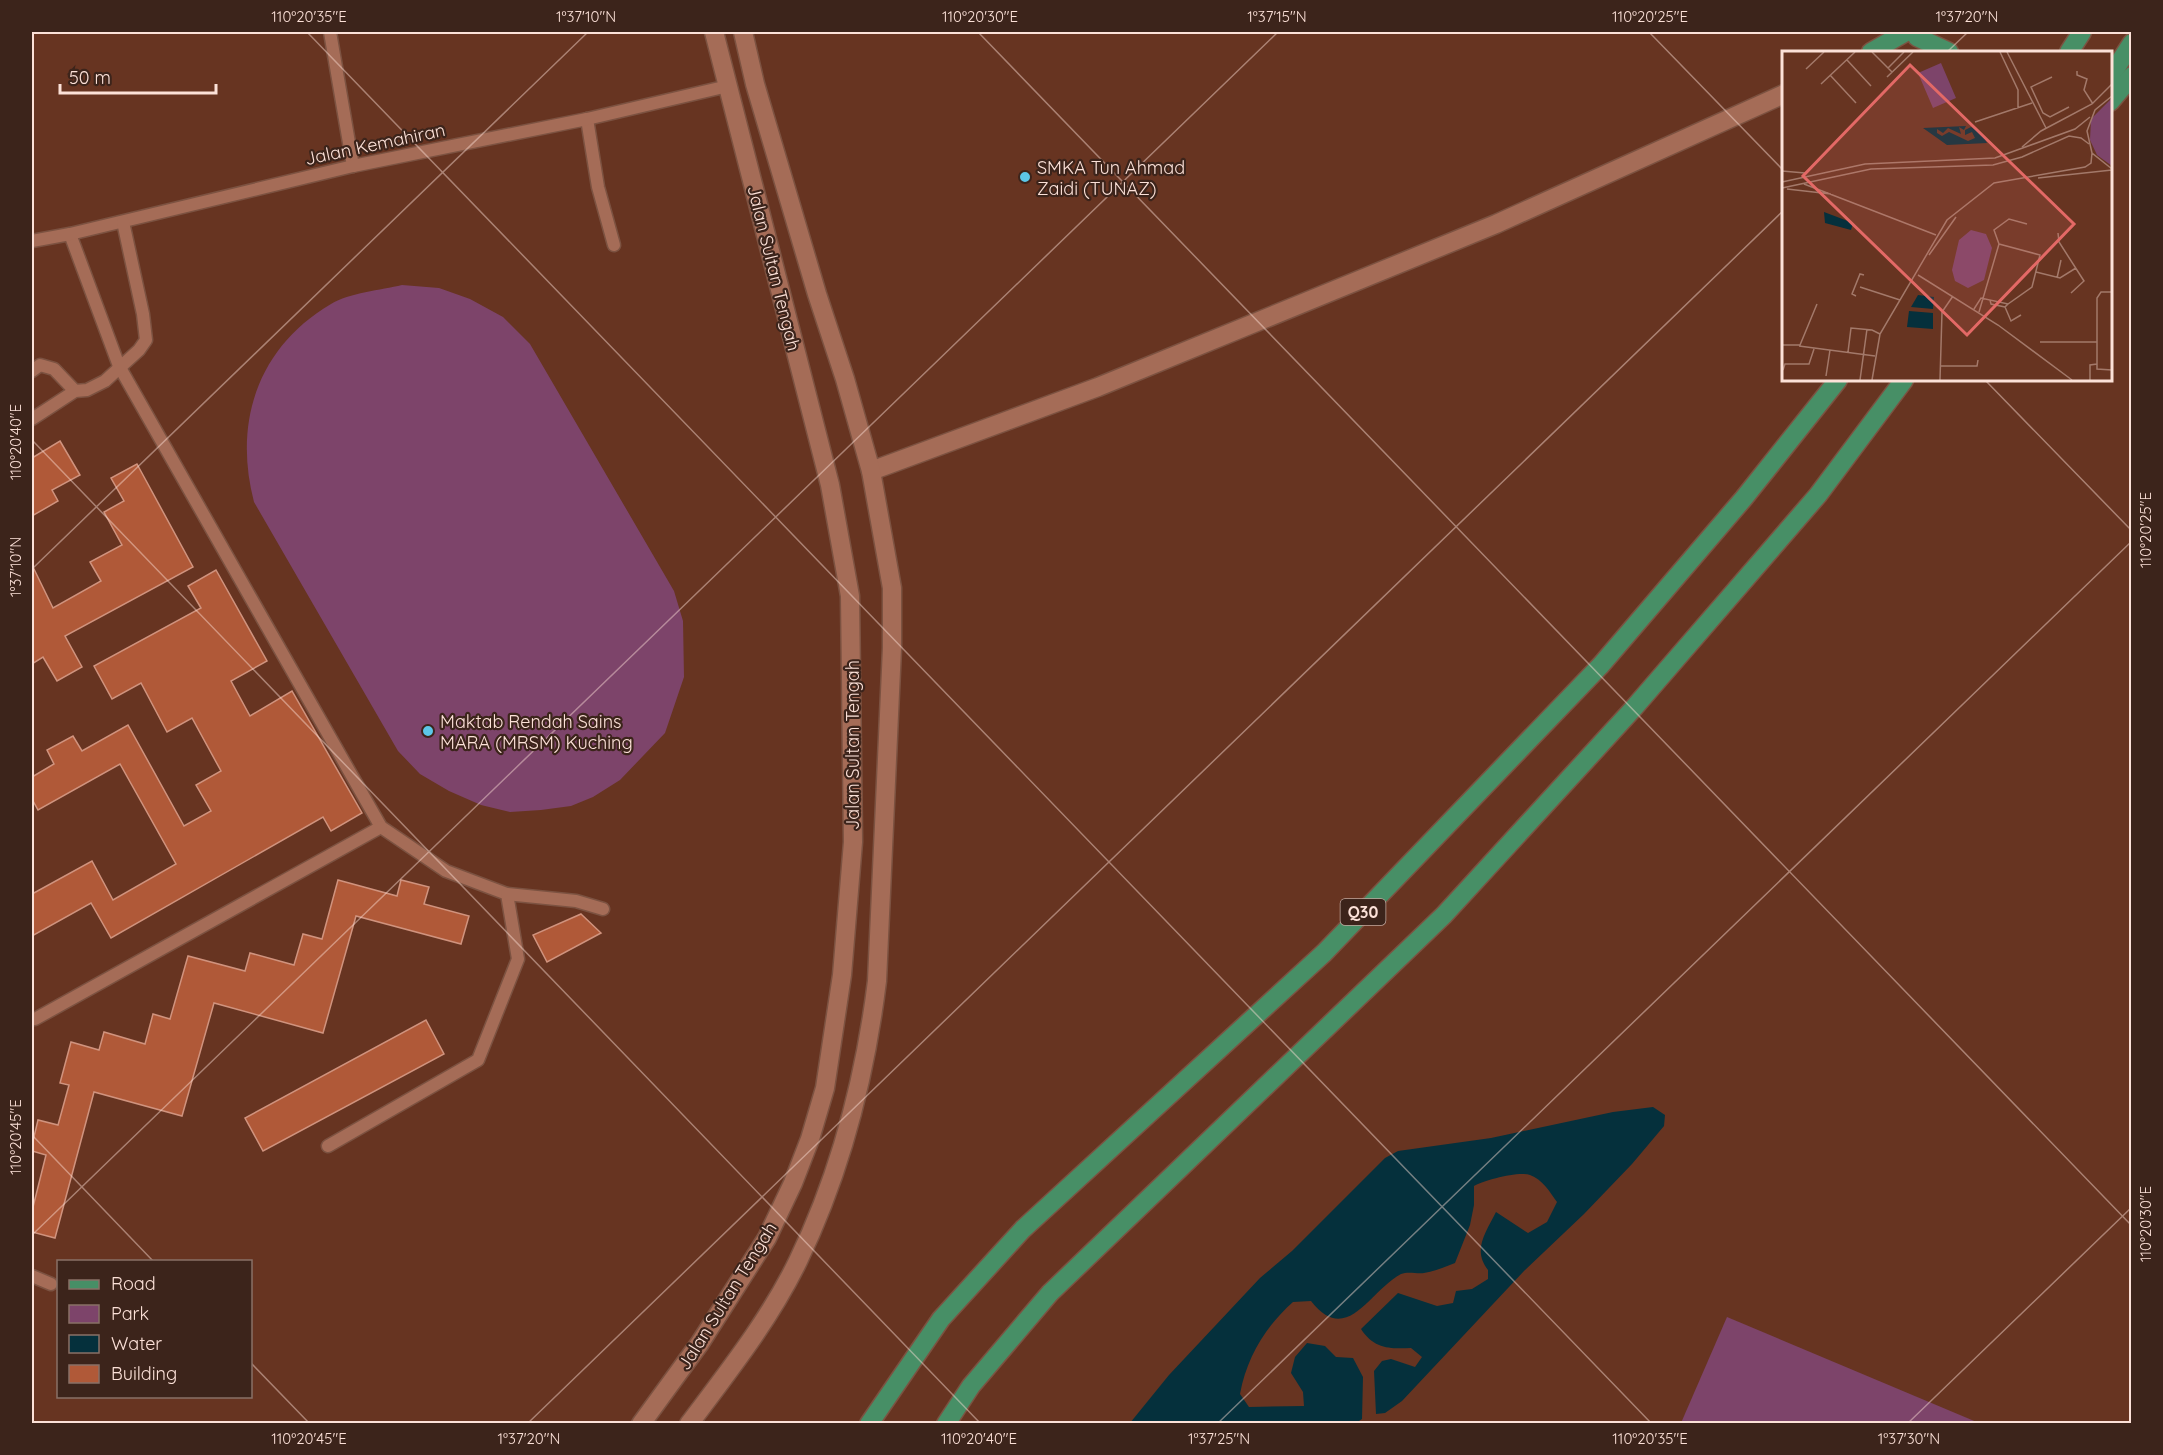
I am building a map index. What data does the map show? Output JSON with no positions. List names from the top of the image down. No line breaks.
{"streets":{"main road":["Jalan Sultan Tengah","Q30"],"lane":["Jalan Kemahiran"]},"crossings":[["Jalan Kemahiran","Jalan Sultan Tengah"]],"places":["SMKA Tun Ahmad Zaidi (TUNAZ)","Maktab Rendah Sains MARA (MRSM) Kuching"],"legend":["Road","Park","Water","Building"],"scale_bar":"50 m","coordinates":["110°20'35\"E","1°37'10\"N","110°20'30\"E","1°37'15\"N","110°20'25\"E","1°37'20\"N","110°20'40\"E","110°20'45\"E","1°37'25\"N","1°37'30\"N"]}
